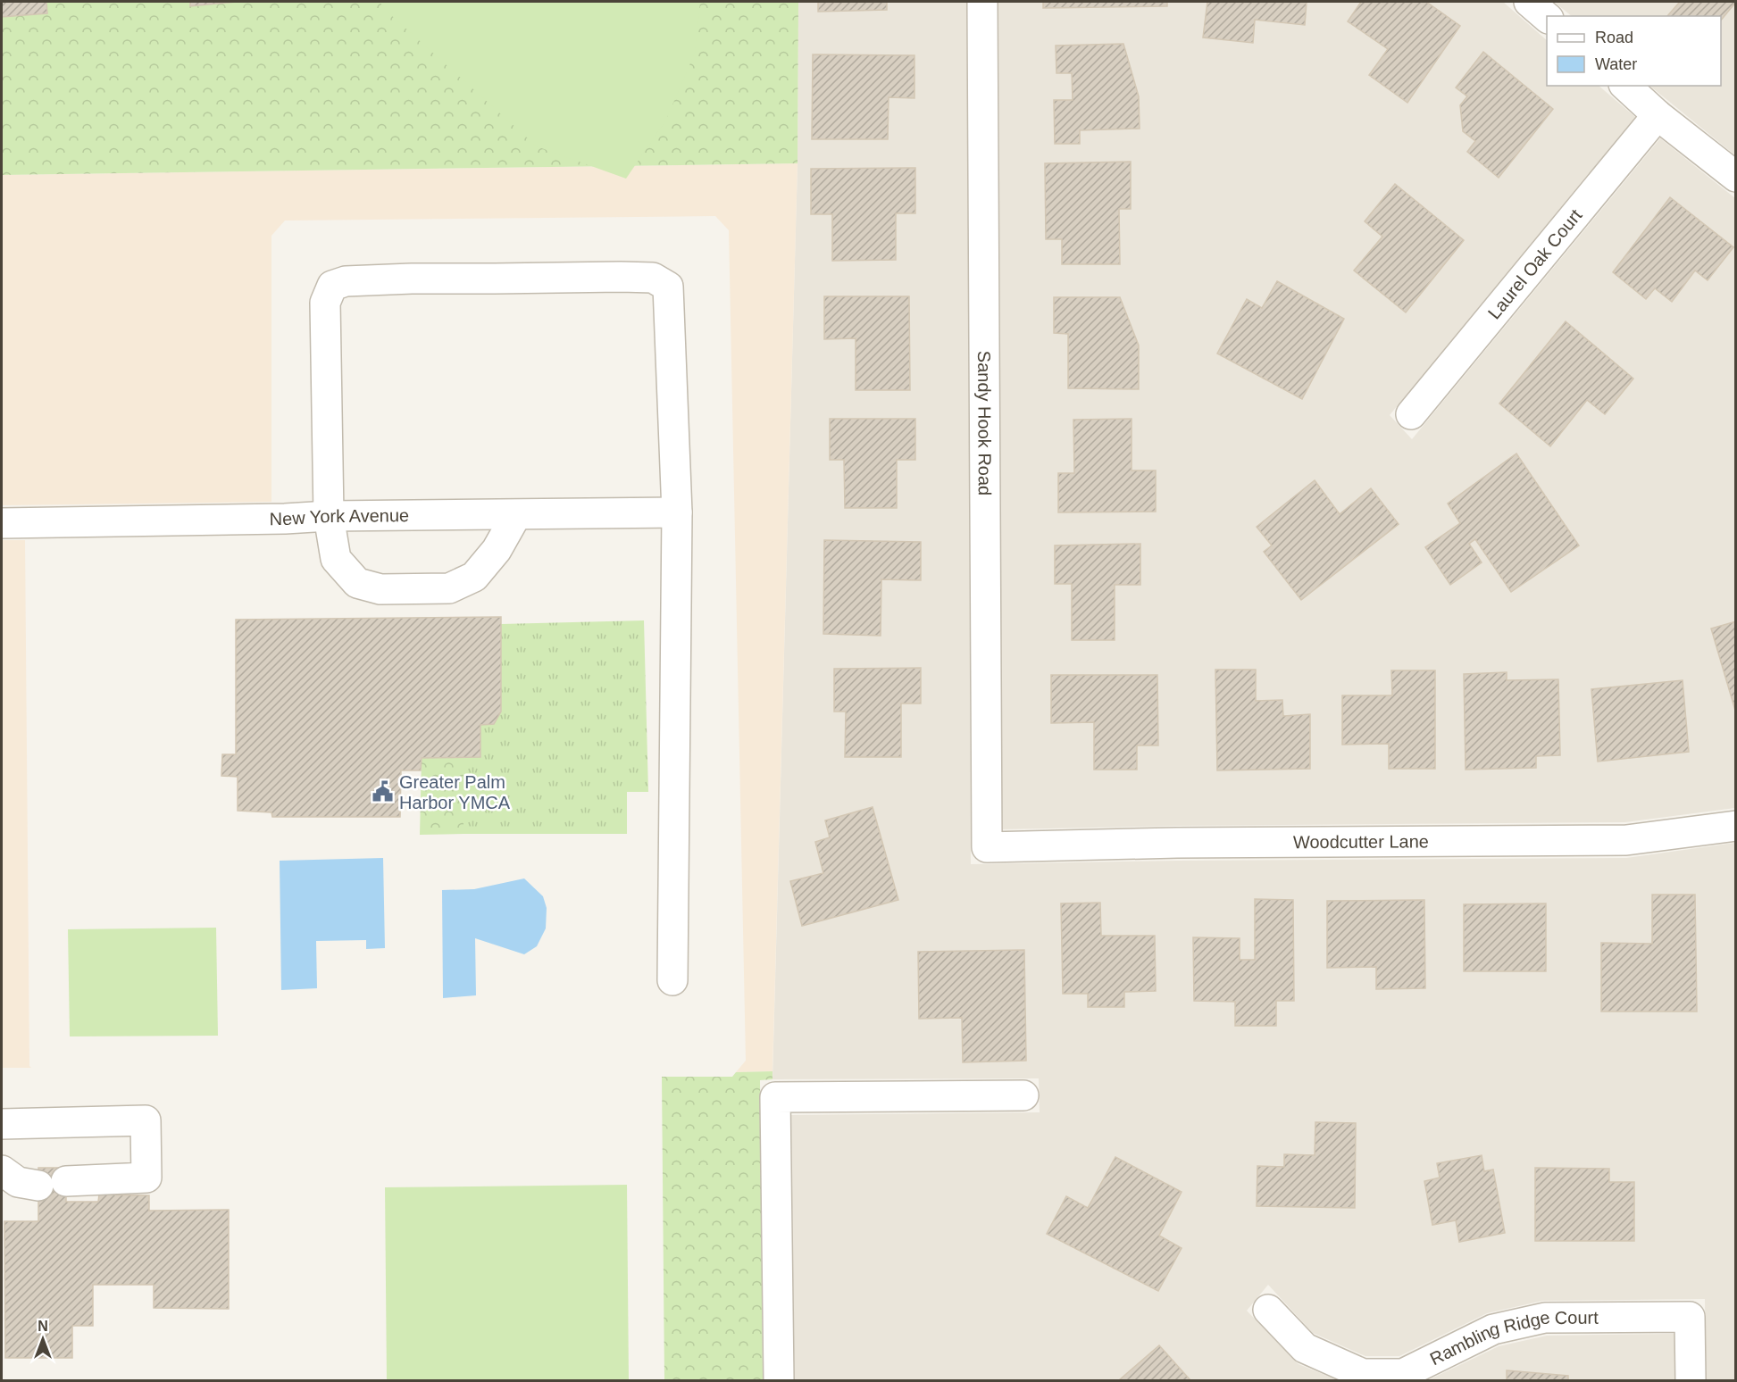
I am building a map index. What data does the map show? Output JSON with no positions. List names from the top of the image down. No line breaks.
{"streets":{"street":["Laurel Oak Court","Sandy Hook Road","New York Avenue","Woodcutter Lane","Rambling Ridge Court"]},"crossings":[["Sandy Hook Road","Woodcutter Lane"]],"places":{"public building":["Greater Palm Harbor YMCA"]},"legend":["Road","Water"],"north":"top"}
